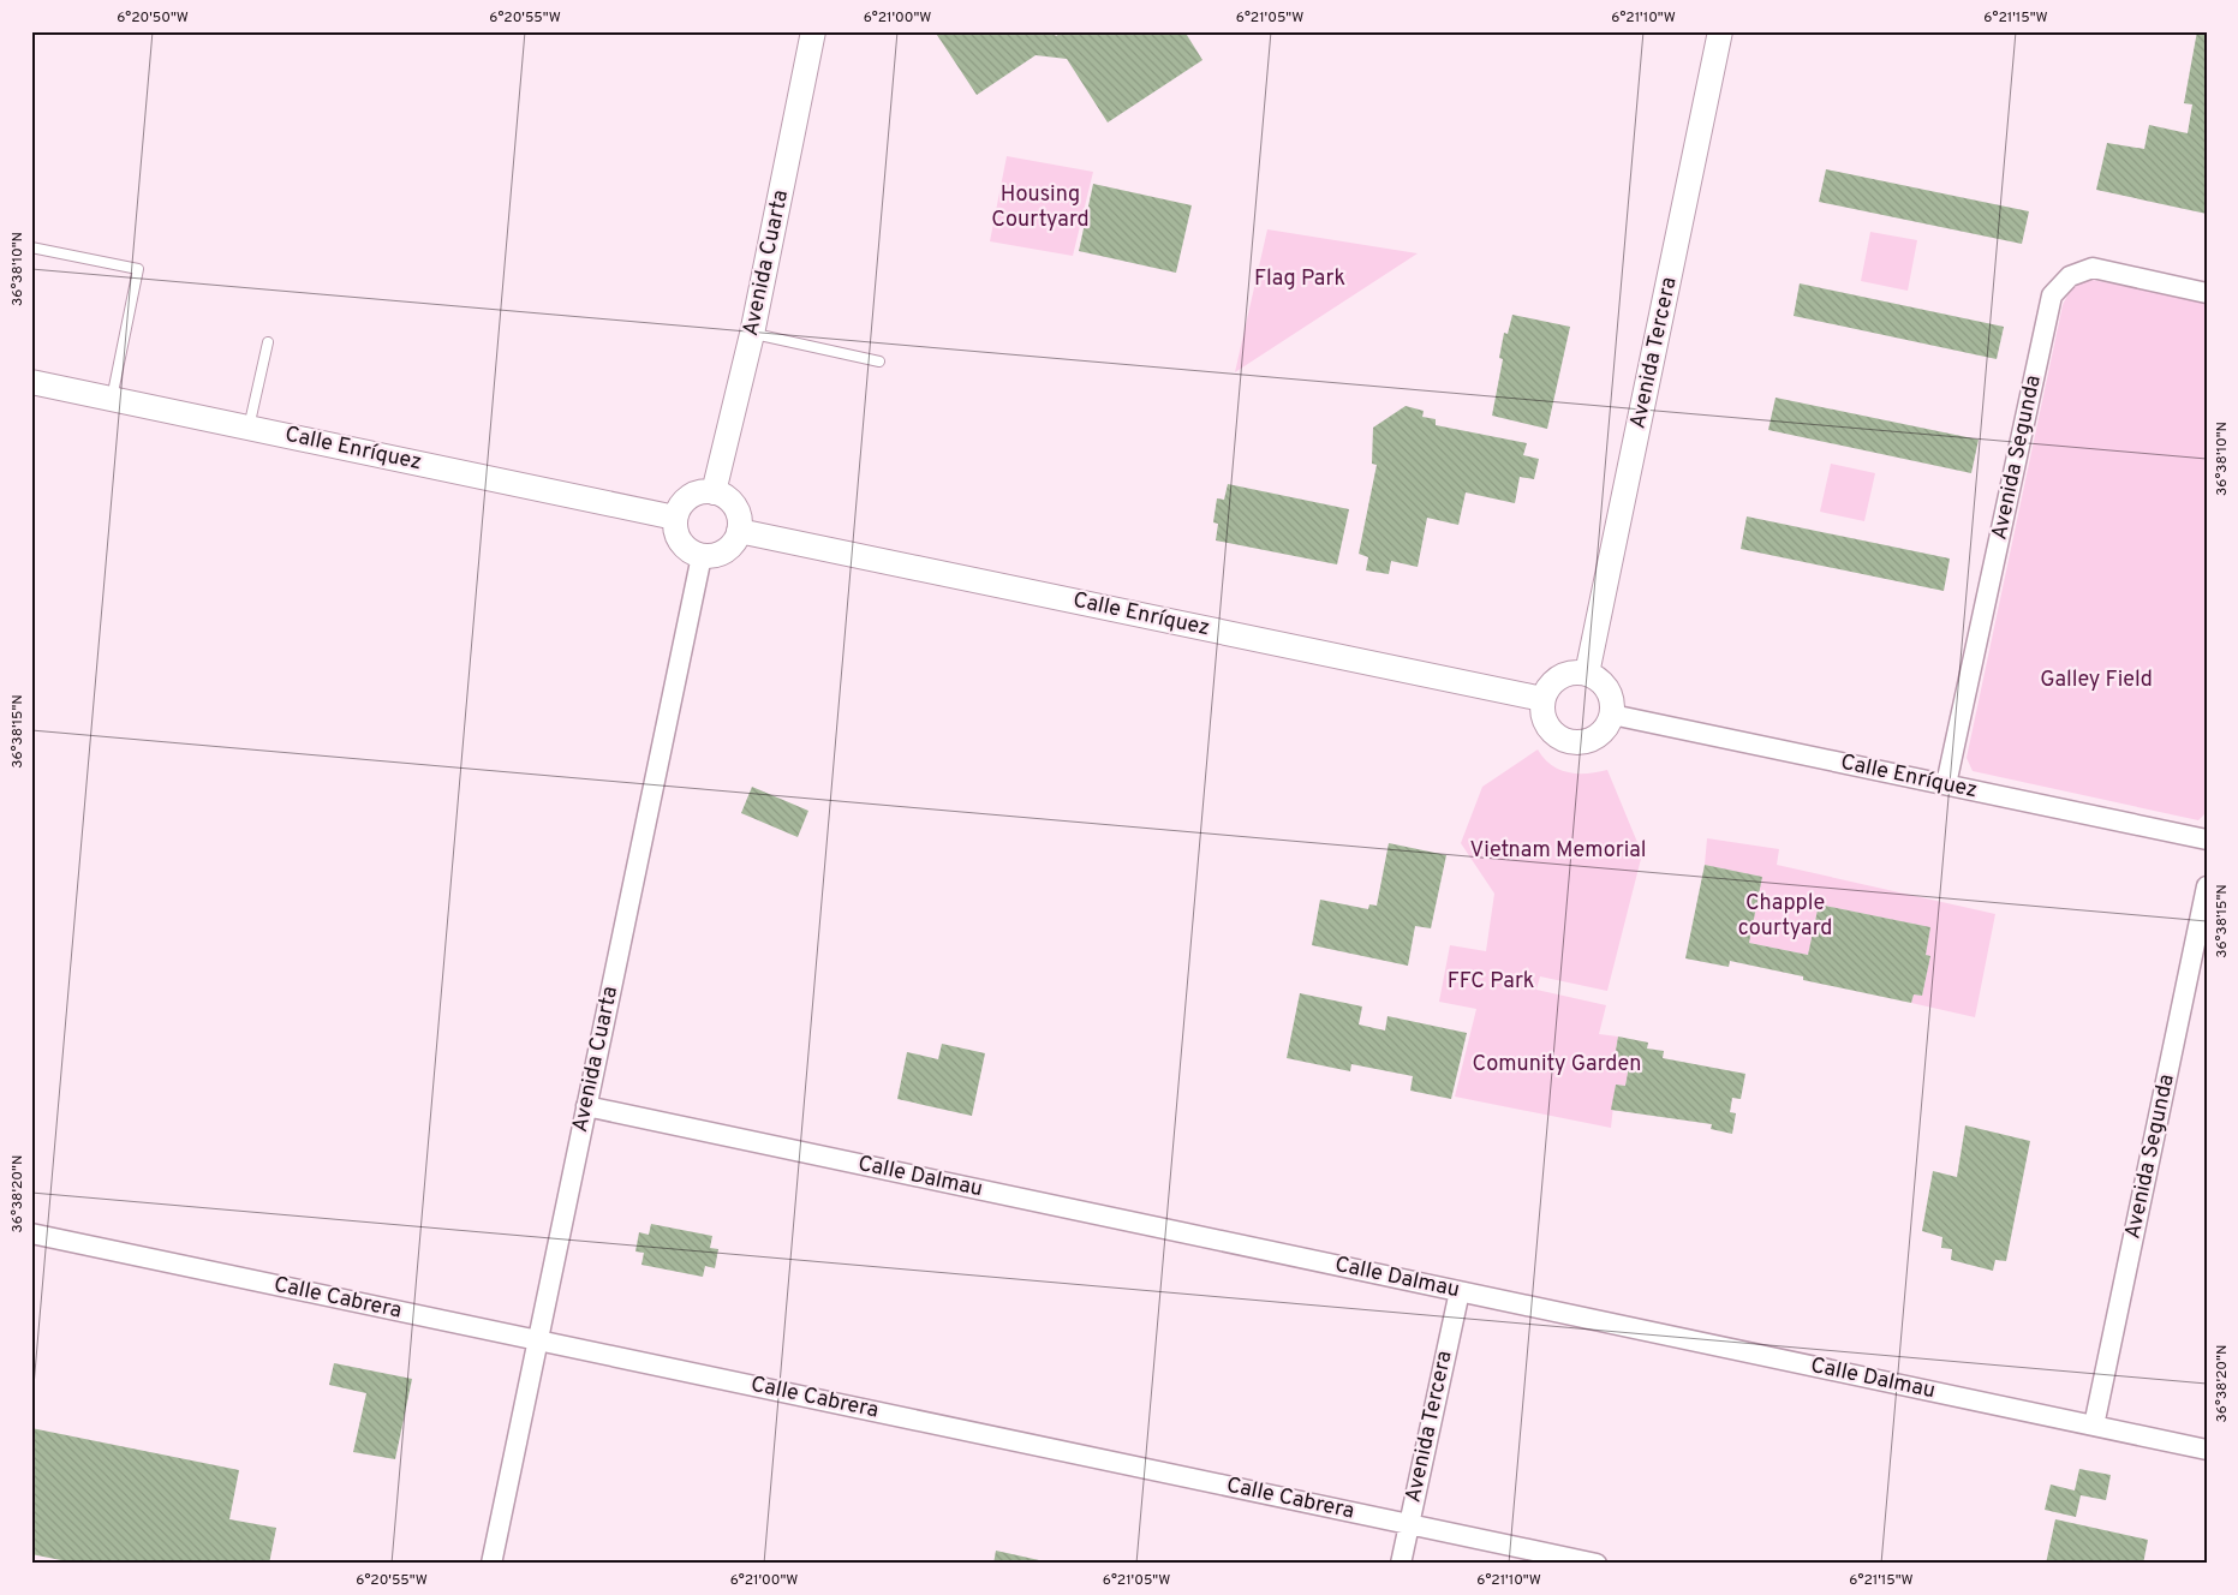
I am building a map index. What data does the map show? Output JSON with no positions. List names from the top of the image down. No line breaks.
{"streets":{"street":["Avenida Cuarta","Avenida Tercera","Calle Enríquez","Avenida Segunda","Calle Dalmau","Calle Cabrera"]},"crossings":[["Avenida Cuarta","Calle Enríquez"],["Avenida Cuarta","Calle Dalmau"],["Avenida Cuarta","Calle Cabrera"],["Avenida Tercera","Calle Enríquez"],["Avenida Tercera","Calle Dalmau"],["Avenida Tercera","Calle Cabrera"],["Calle Enríquez","Avenida Segunda"],["Avenida Segunda","Calle Dalmau"]],"parks":["Housing Courtyard","Flag Park","Galley Field","Vietnam Memorial","Chapple courtyard","FFC Park","Comunity Garden"],"coordinates":["6°20'50\"W","6°20'55\"W","6°21'00\"W","6°21'05\"W","6°21'10\"W","6°21'15\"W","36°38'10\"N","36°38'15\"N","36°38'20\"N"]}
